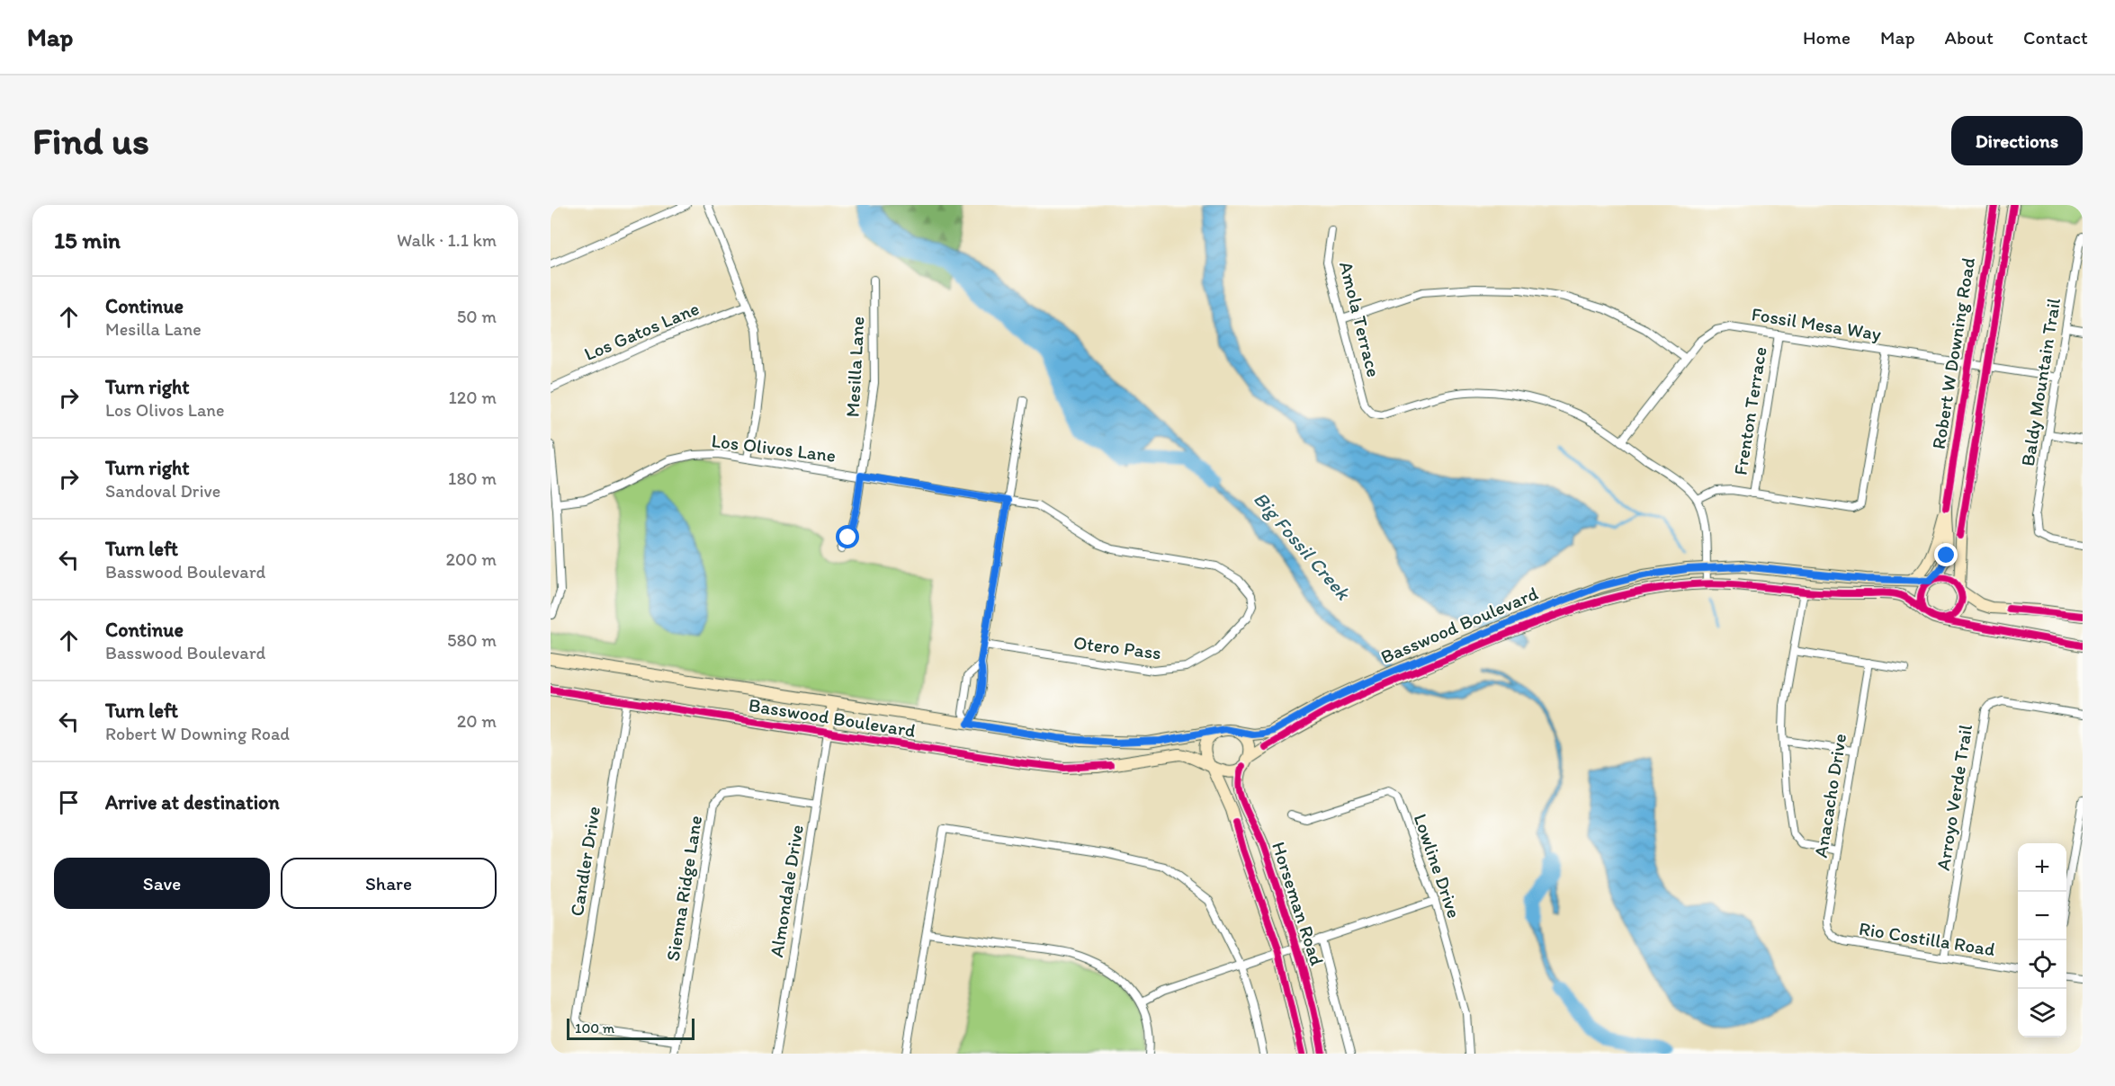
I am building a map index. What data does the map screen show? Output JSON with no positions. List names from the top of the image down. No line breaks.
{"streets":{"main road":["Robert W Downing Road","Basswood Boulevard","Horseman Road"],"street":["Amola Terrace","Fossil Mesa Way","Los Gatos Lane","Mesilla Lane","Baldy Mountain Trail","Frenton Terrace","Los Olivos Lane","Otero Pass","Anacacho Drive","Arroyo Verde Trail","Candler Drive","Lowline Drive","Sienna Ridge Lane","Almondale Drive","Rio Costilla Road"]},"crossings":[["Amola Terrace","Fossil Mesa Way"],["Fossil Mesa Way","Robert W Downing Road"],["Fossil Mesa Way","Baldy Mountain Trail"],["Fossil Mesa Way","Frenton Terrace"],["Robert W Downing Road","Basswood Boulevard"],["Mesilla Lane","Los Olivos Lane"],["Los Olivos Lane","Otero Pass"],["Basswood Boulevard","Candler Drive"],["Basswood Boulevard","Almondale Drive"],["Basswood Boulevard","Horseman Road"],["Anacacho Drive","Rio Costilla Road"],["Arroyo Verde Trail","Rio Costilla Road"],["Candler Drive","Sienna Ridge Lane"],["Sienna Ridge Lane","Almondale Drive"]],"water":["Big Fossil Creek"],"scale_bar":"100 m","page":{"header":"Map","nav":["Home","Map","About","Contact"],"buttons":["Directions",["Save","Share"]],"title":"Find us","heading":["15 min","Walk · 1.1 km"],"list":[["Continue","Mesilla Lane","50 m"],["Turn right","Los Olivos Lane","120 m"],["Turn right","Sandoval Drive","180 m"],["Turn left","Basswood Boulevard","200 m"],["Continue","Basswood Boulevard","580 m"],["Turn left","Robert W Downing Road","20 m"],"Arrive at destination"],"map_buttons":["+","−"],"scale":"100 m"}}
